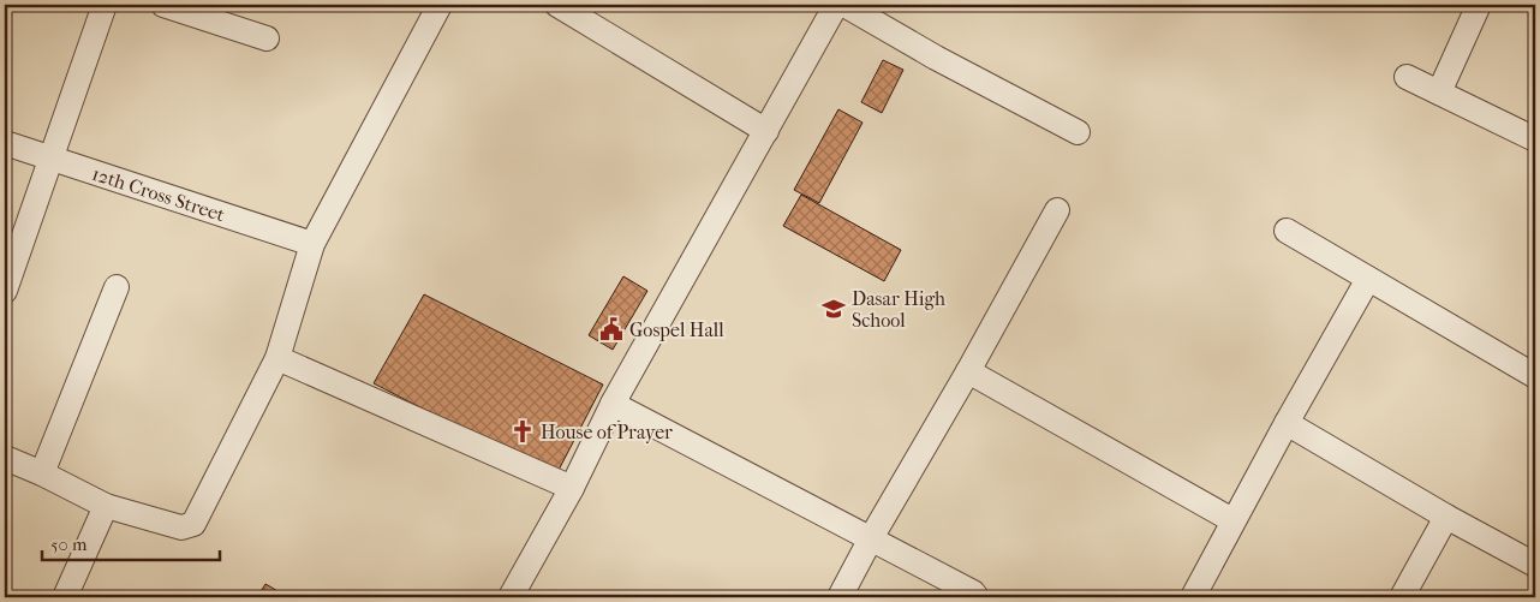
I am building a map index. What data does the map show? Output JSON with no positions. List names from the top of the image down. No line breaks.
{"streets":{"street":["12th Cross Street"]},"places":{"school or university":["Dasar High School"],"public building":["Gospel Hall"],"church":["House of Prayer"]},"scale_bar":"50 m"}
